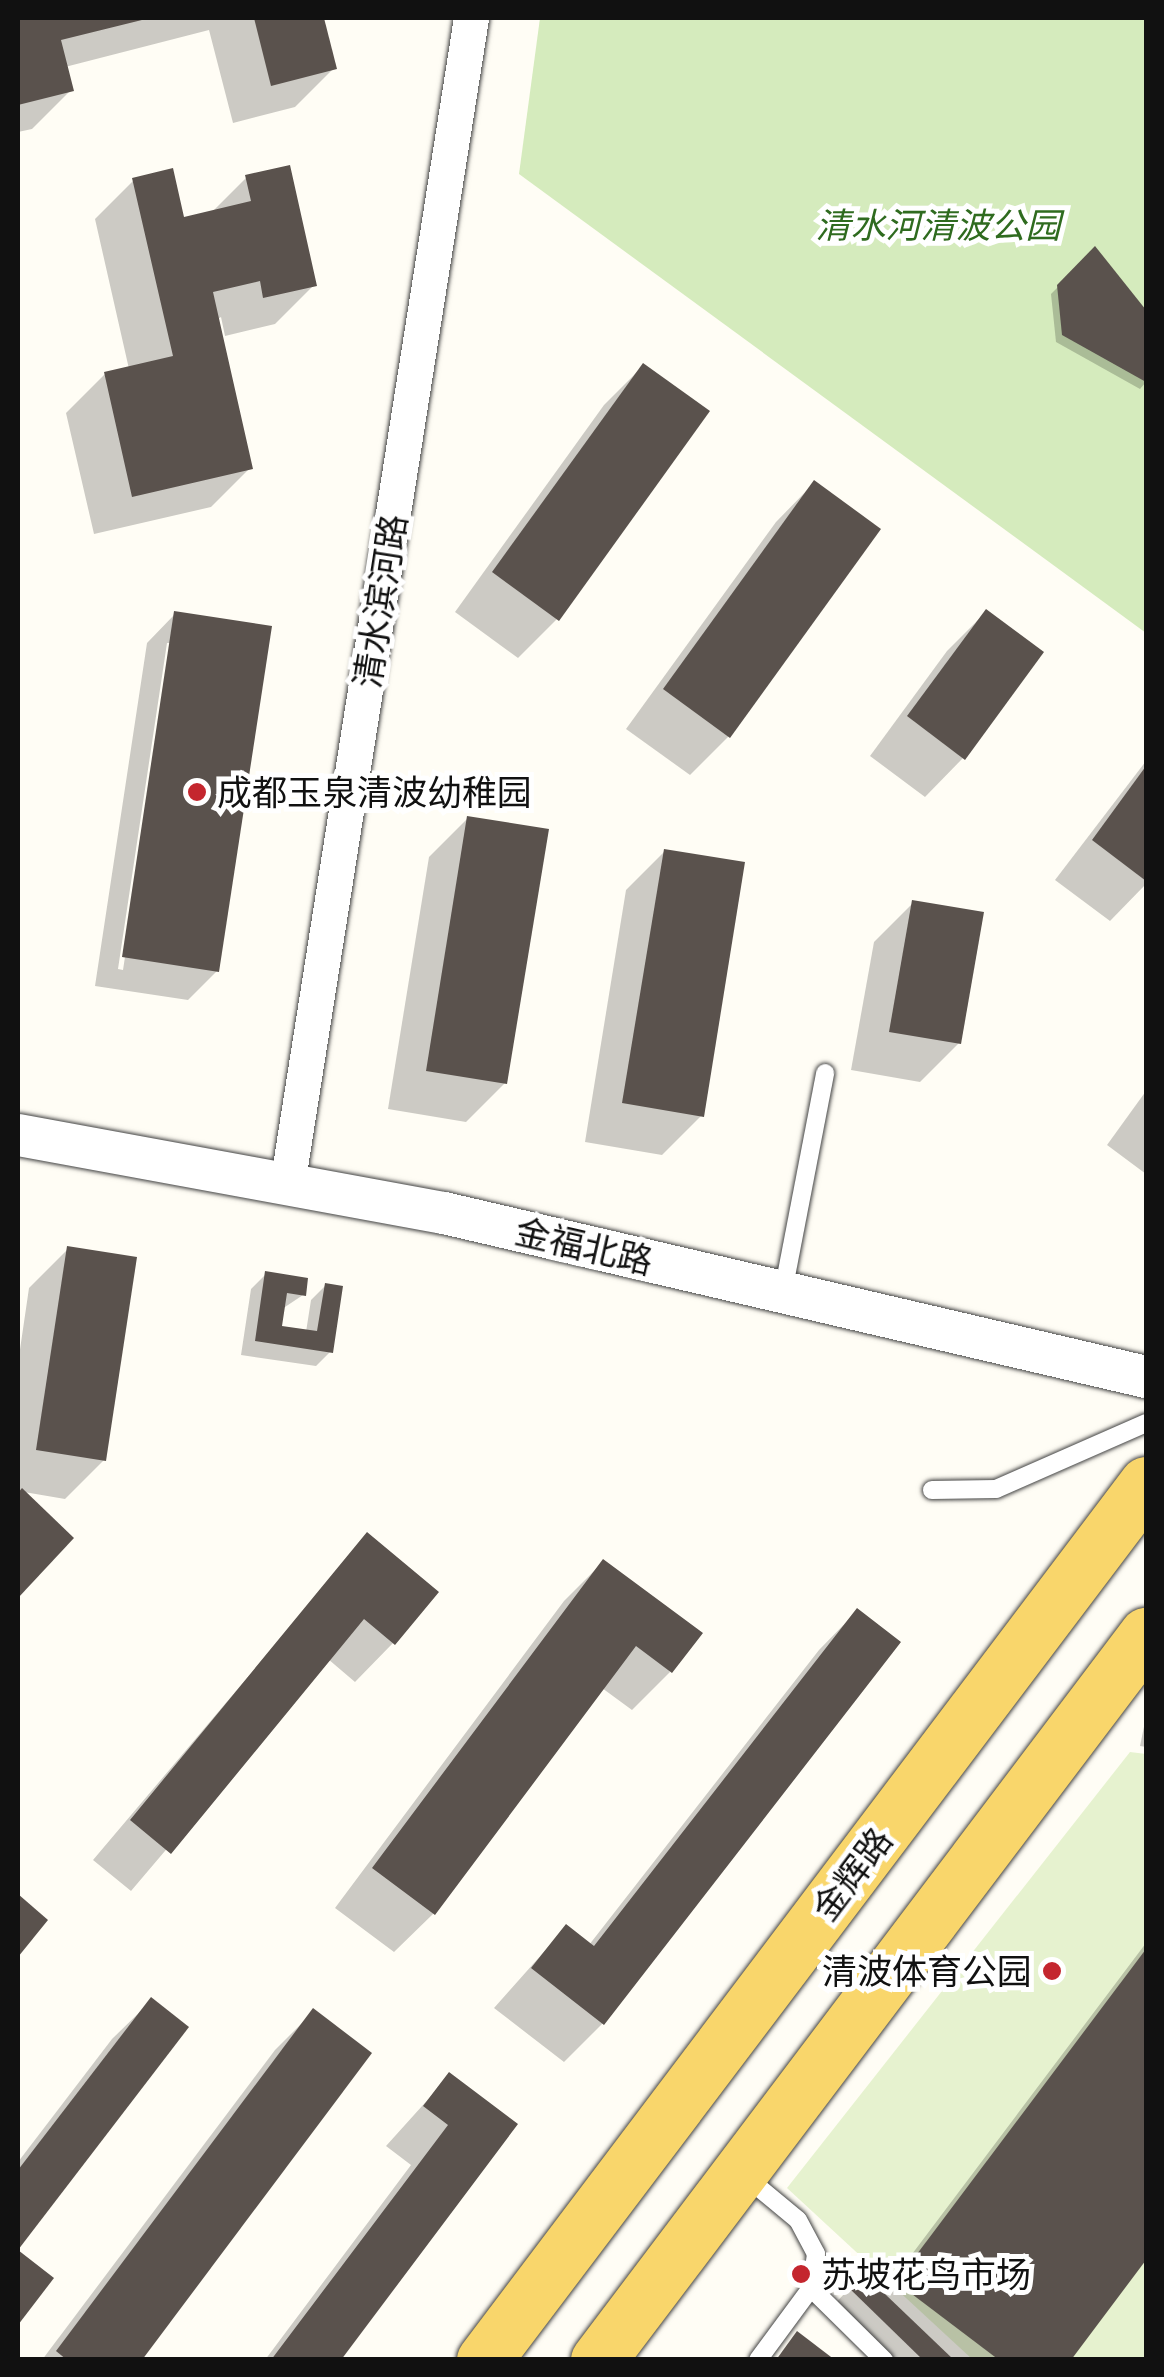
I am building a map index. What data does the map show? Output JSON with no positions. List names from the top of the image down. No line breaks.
{"streets":{"main road":["金辉路"],"street":["清水滨河路","金福北路"]},"crossings":[["清水滨河路","金福北路"]],"parks":["清水河清波公园"],"places":["成都玉泉清波幼稚园","清波体育公园","苏坡花鸟市场"]}
